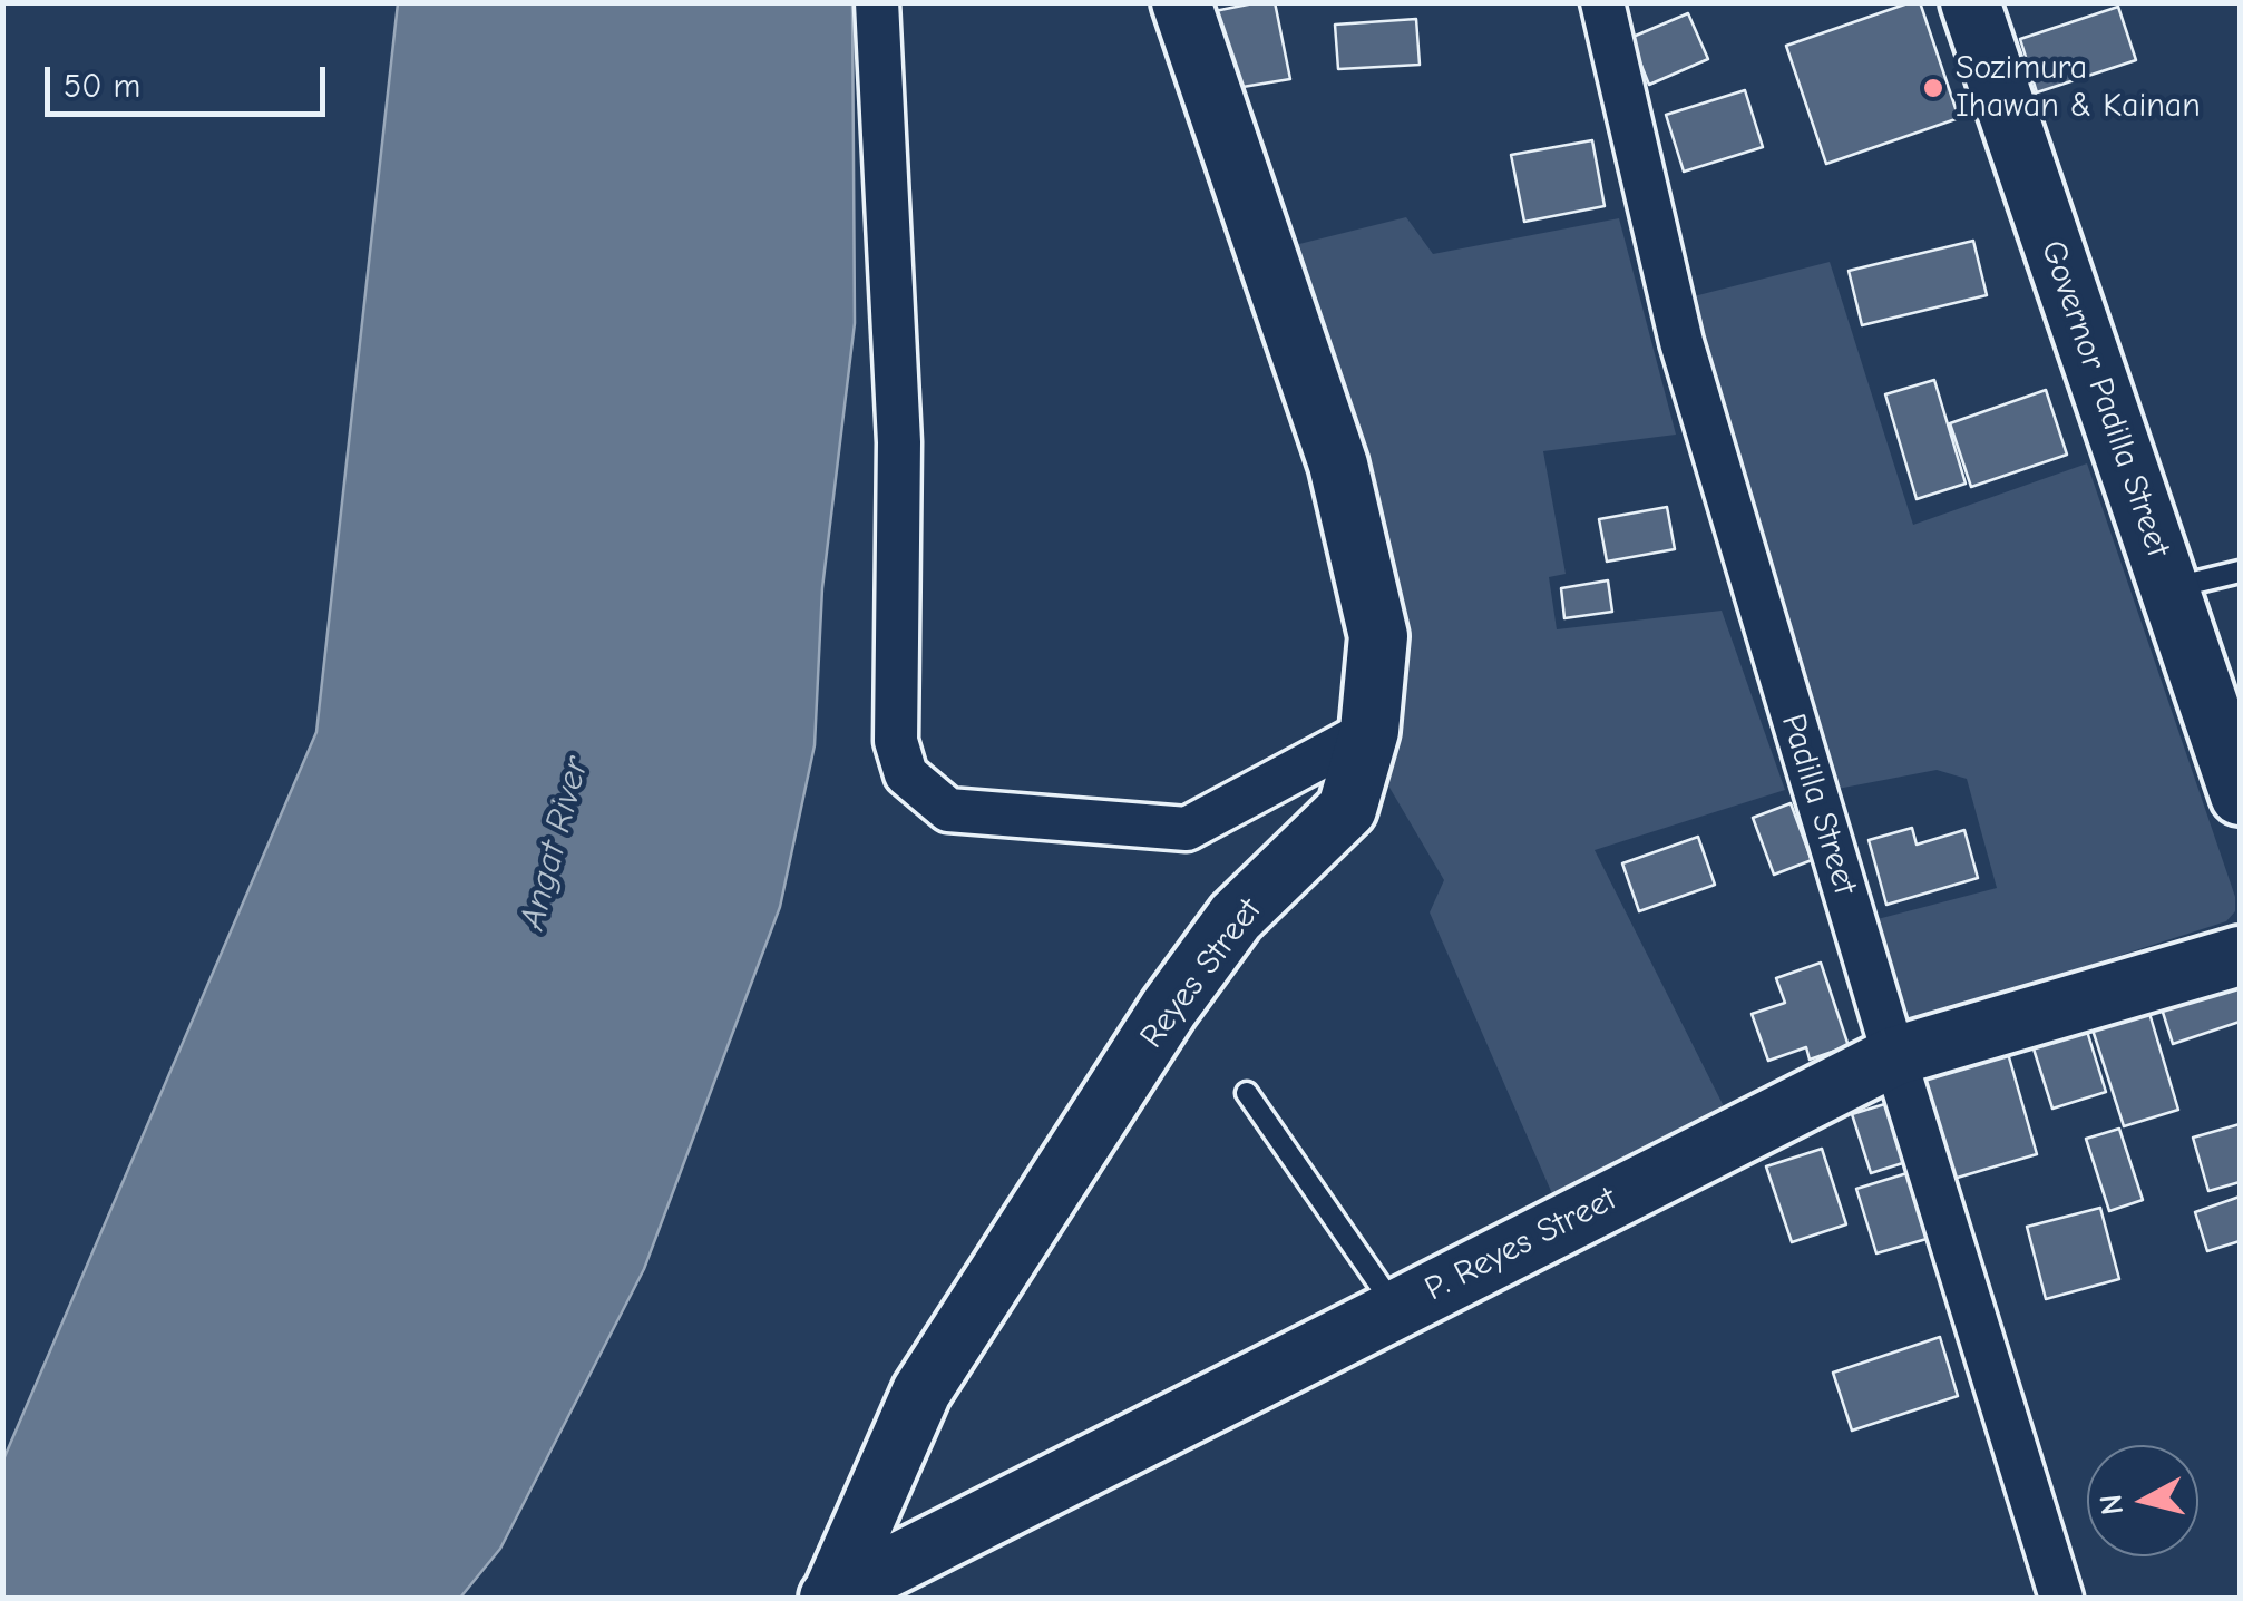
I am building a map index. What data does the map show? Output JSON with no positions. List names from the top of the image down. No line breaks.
{"streets":{"street":["Governor Padilla Street","Padilla Street","Reyes Street","P. Reyes Street"]},"crossings":[["Padilla Street","P. Reyes Street"],["Reyes Street","P. Reyes Street"]],"water":["Angat River"],"places":["Sozimura Ihawan & Kainan"],"scale_bar":"50 m","north":"left"}
